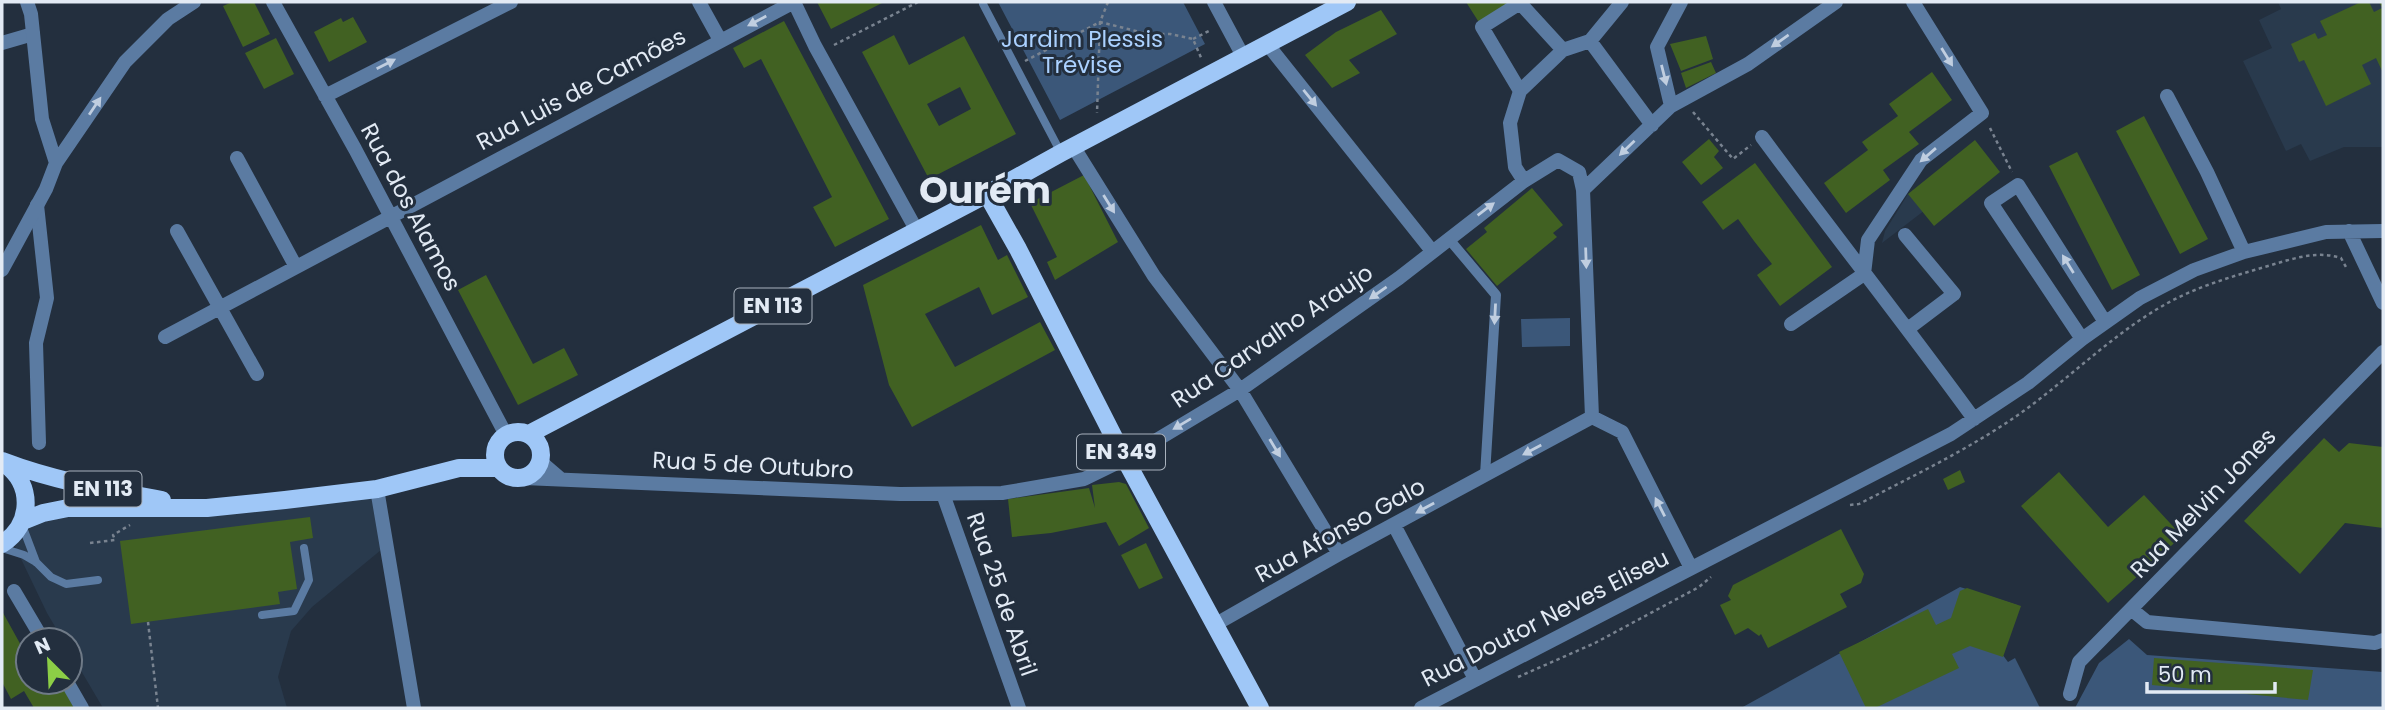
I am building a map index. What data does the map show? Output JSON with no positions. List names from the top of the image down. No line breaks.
{"streets":{"main road":["EN 113","EN 349"],"street":["Rua Luis de Camões","Rua dos Alamos","Rua Carvalho Araujo","Rua 5 de Outubro","Rua Melvin Jones","Rua Afonso Galo","Rua 25 de Abril","Rua Doutor Neves Eliseu"]},"crossings":[["Rua Luis de Camões","Rua dos Alamos"],["Rua dos Alamos","EN 113"],["Rua dos Alamos","Rua 5 de Outubro"],["EN 113","EN 349"],["EN 113","Rua 5 de Outubro"],["Rua Carvalho Araujo","EN 349"],["Rua Carvalho Araujo","Rua 5 de Outubro"],["Rua Carvalho Araujo","Rua 25 de Abril"],["EN 349","Rua Afonso Galo"],["Rua 5 de Outubro","Rua 25 de Abril"]],"one_way":["Rua Afonso Galo"],"districts":["Ourém"],"parks":["Jardim Plessis Trévise"],"scale_bar":"50 m","north":"top left"}
